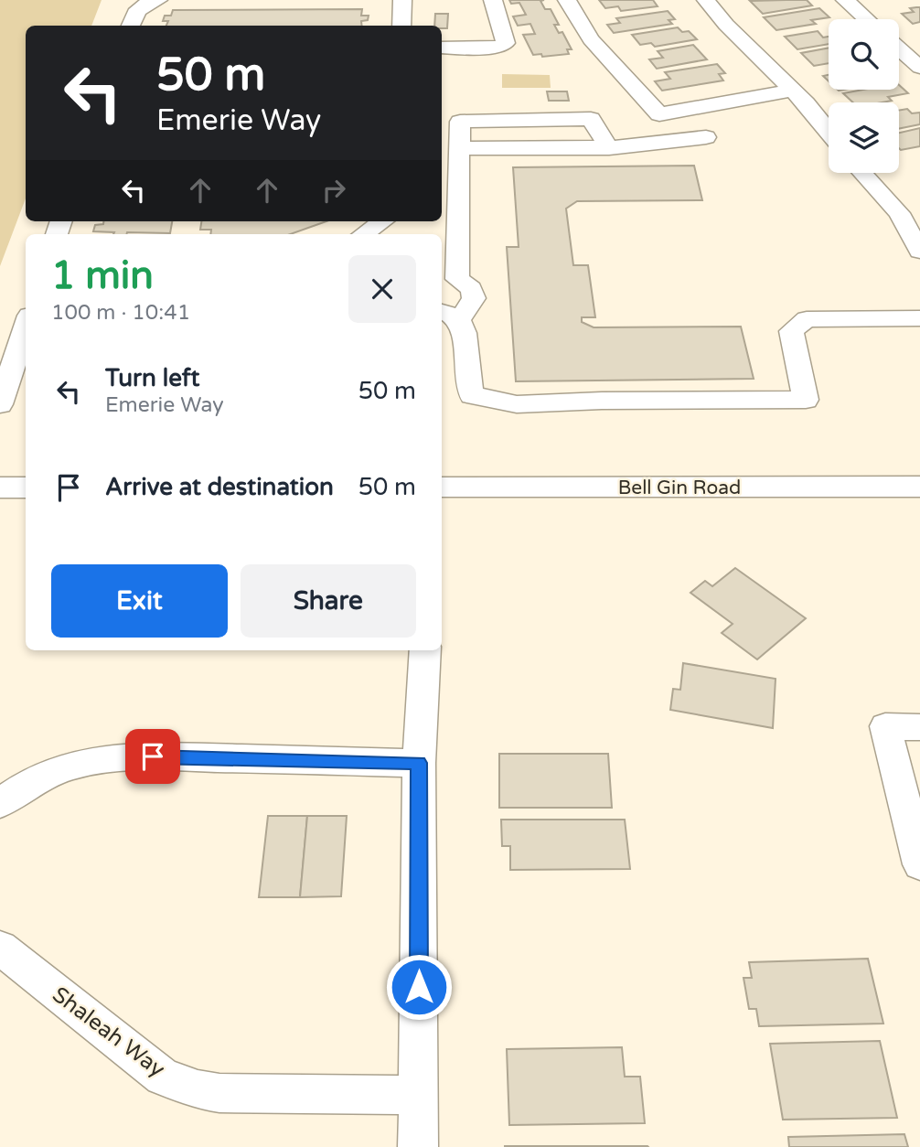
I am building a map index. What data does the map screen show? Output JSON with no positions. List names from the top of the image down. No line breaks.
{"streets":{"street":["Bell Gin Road","Shaleah Way"]},"page":{"turn":["50 m","Emerie Way"],"heading":["1 min","100 m · 10:41"],"list":[{"name":"Turn left","note":"Emerie Way","value":"50 m"},{"name":"Arrive at destination","value":"50 m"}],"buttons":["Exit","Share"]}}
